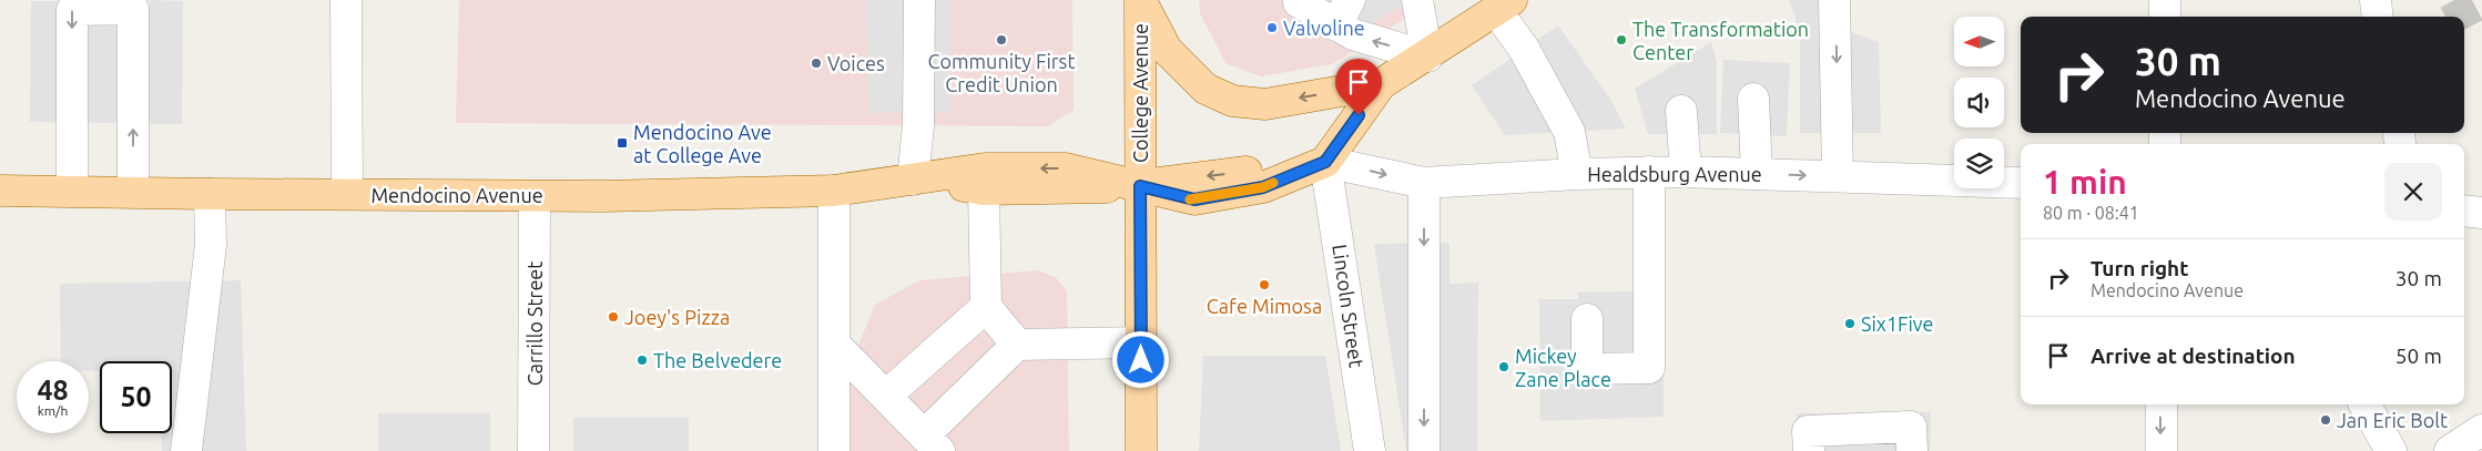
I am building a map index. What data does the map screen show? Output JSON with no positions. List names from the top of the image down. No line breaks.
{"streets":{"main road":["College Avenue","Mendocino Avenue"],"street":["Healdsburg Avenue","Lincoln Street","Carrillo Street"]},"crossings":[["College Avenue","Mendocino Avenue"],["Healdsburg Avenue","Mendocino Avenue"],["Healdsburg Avenue","Lincoln Street"],["Mendocino Avenue","Lincoln Street"],["Mendocino Avenue","Carrillo Street"]],"places":{"other":["Valvoline","Community First Credit Union","The Transformation Center","Voices","Cafe Mimosa","Joey's Pizza","Six1Five","The Belvedere","Mickey Zane Place","Jan Eric Bolt"],"transit":["Mendocino Ave at College Ave"]},"north":"left","page":{"turn":["30 m","Mendocino Avenue"],"heading":["1 min","80 m · 08:41"],"list":[{"name":"Turn right","note":"Mendocino Avenue","value":"30 m"},{"name":"Arrive at destination","value":"50 m"}],"speed":"48 km/h","limit":"50"}}
